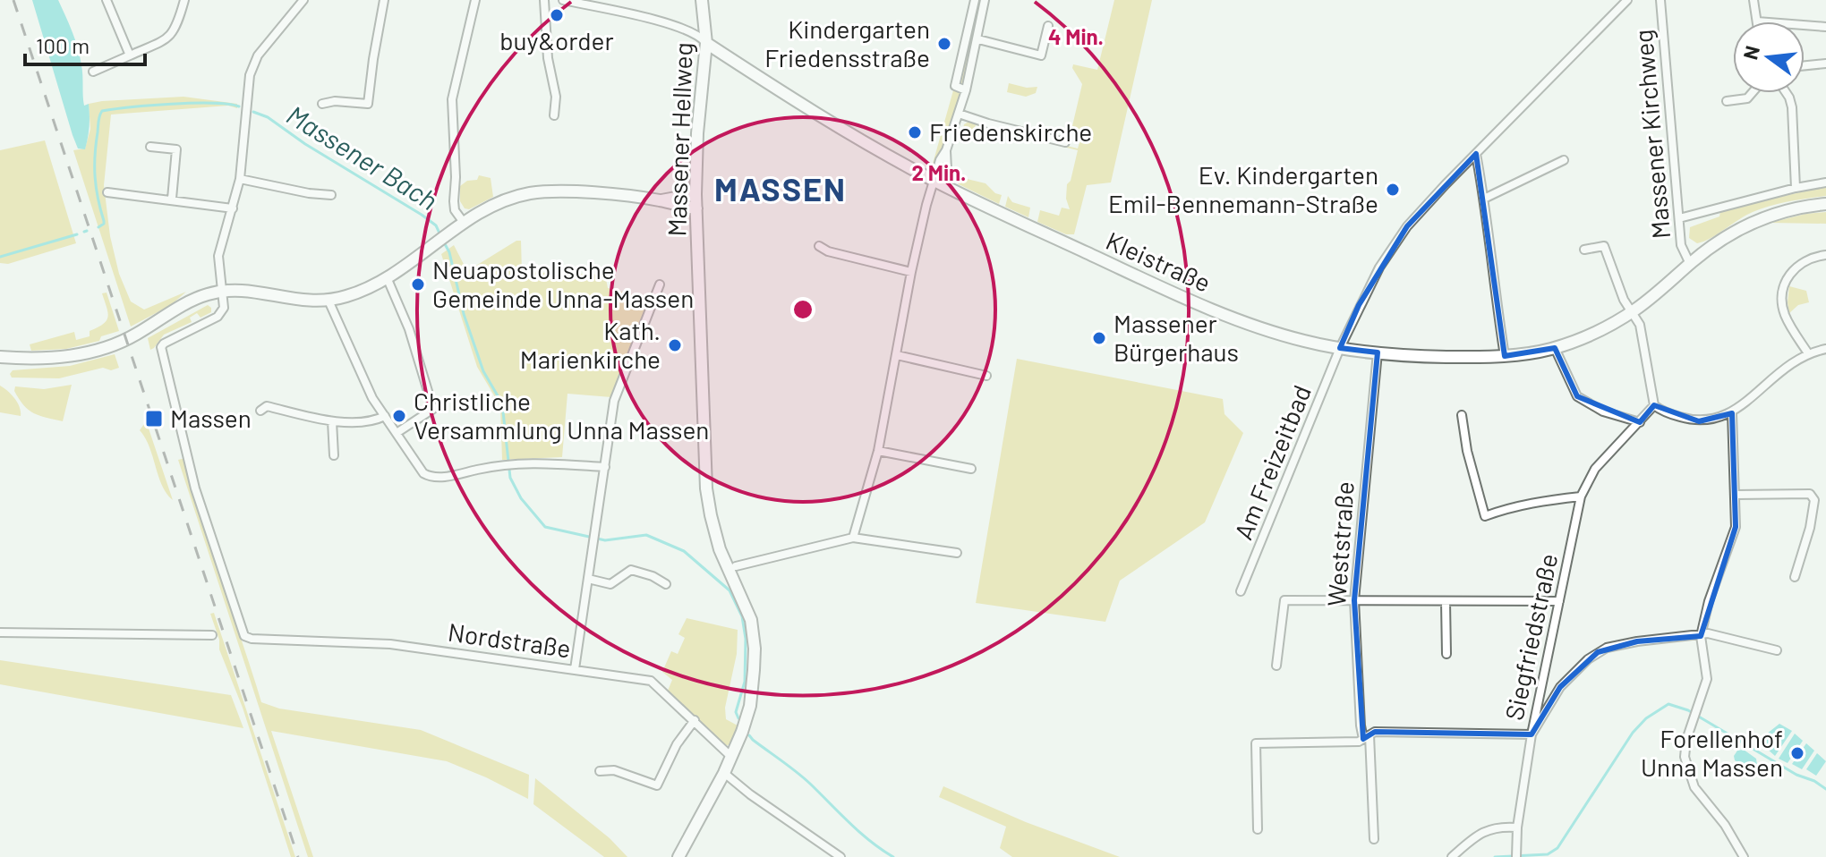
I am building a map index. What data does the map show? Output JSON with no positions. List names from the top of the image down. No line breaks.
{"streets":{"main road":["Massener Hellweg","Kleistraße"],"street":["Massener Kirchweg","Am Freizeitbad","Weststraße","Siegfriedstraße","Nordstraße"]},"crossings":[["Massener Kirchweg","Kleistraße"],["Massener Hellweg","Kleistraße"],["Massener Hellweg","Nordstraße"],["Kleistraße","Am Freizeitbad"],["Kleistraße","Weststraße"]],"districts":["MASSEN"],"water":["Massener Bach"],"places":{"other":["buy&order","Kindergarten Friedensstraße","Friedenskirche","Ev. Kindergarten Emil-Bennemann-Straße","Neuapostolische Gemeinde Unna-Massen","Massener Bürgerhaus","Kath. Marienkirche","Christliche Versammlung Unna Massen","Forellenhof Unna Massen"],"transit":["Massen"]},"scale_bar":"100 m","north":"left","rings":["4 Min.","2 Min."]}
